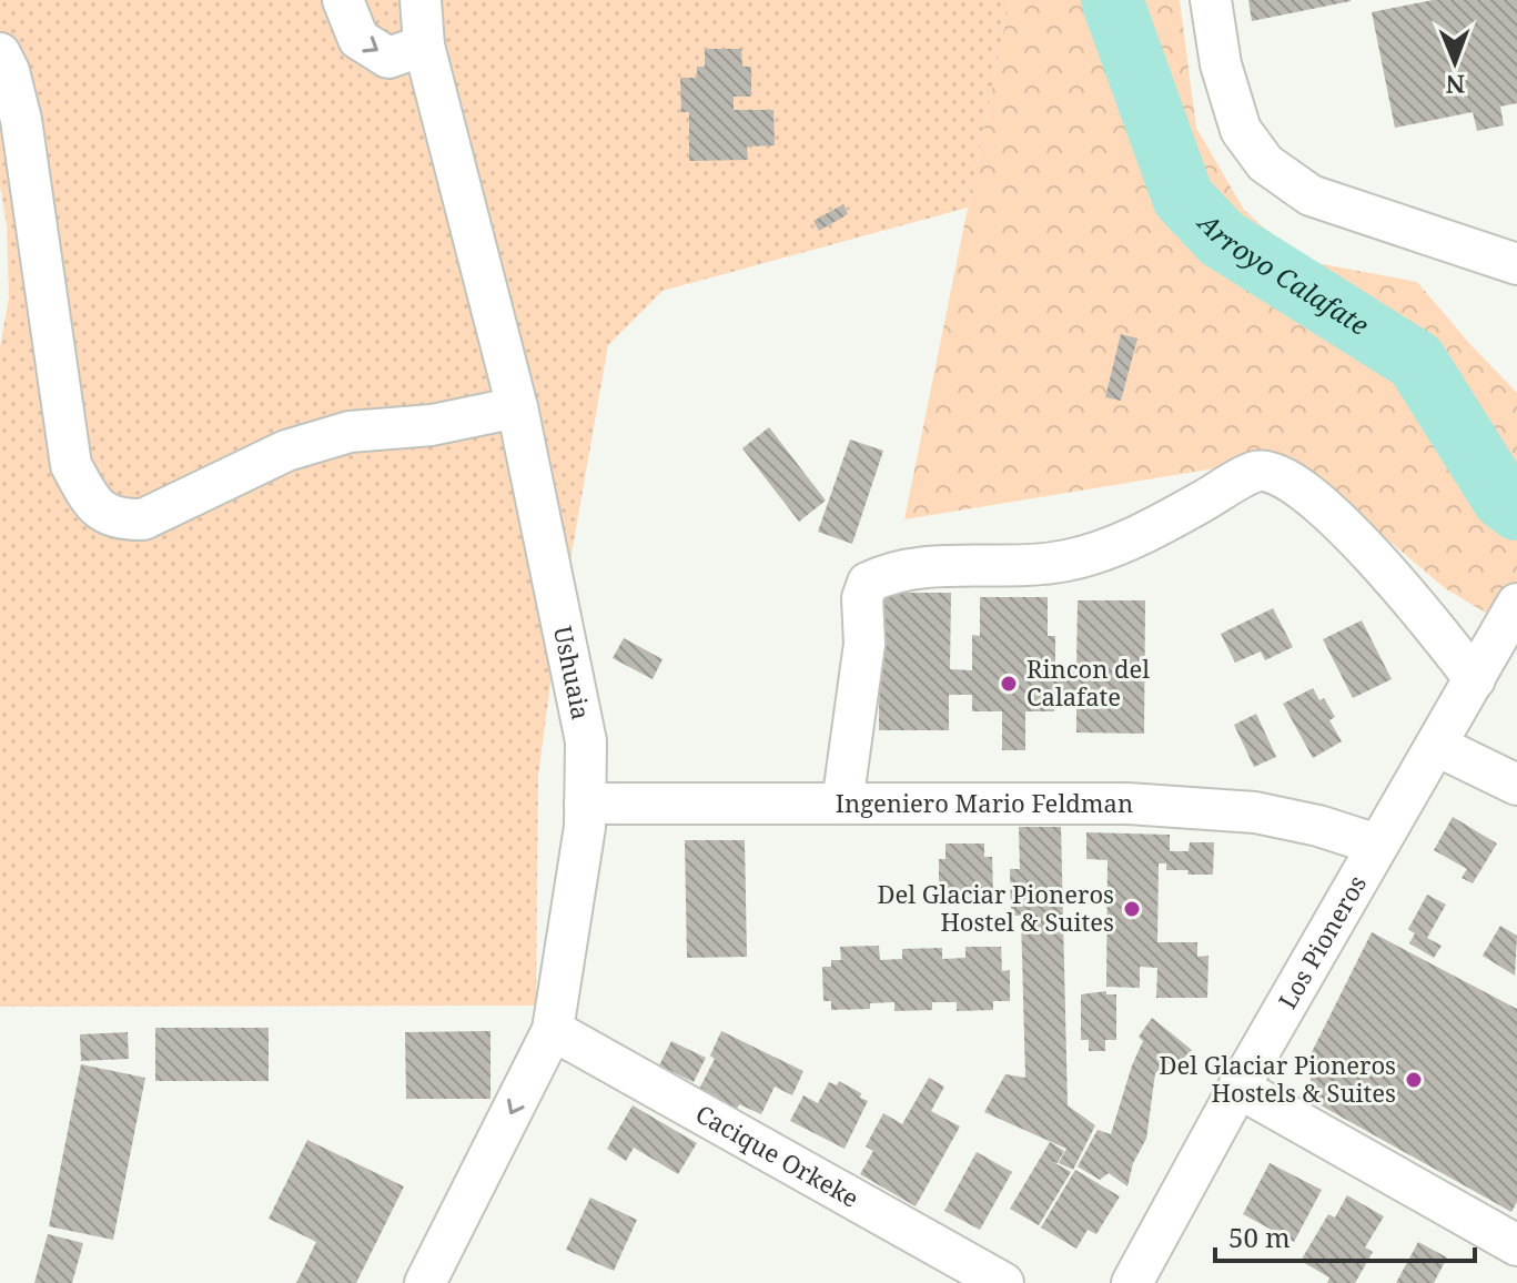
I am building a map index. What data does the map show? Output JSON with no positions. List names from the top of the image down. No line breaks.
{"streets":{"street":["Ushuaia","Ingeniero Mario Feldman","Los Pioneros","Cacique Orkeke"]},"crossings":[["Ushuaia","Ingeniero Mario Feldman"],["Ushuaia","Cacique Orkeke"],["Ingeniero Mario Feldman","Los Pioneros"]],"water":["Arroyo Calafate"],"places":["Rincon del Calafate","Del Glaciar Pioneros Hostel & Suites","Del Glaciar Pioneros Hostels & Suites"],"scale_bar":"50 m","north":"bottom"}
